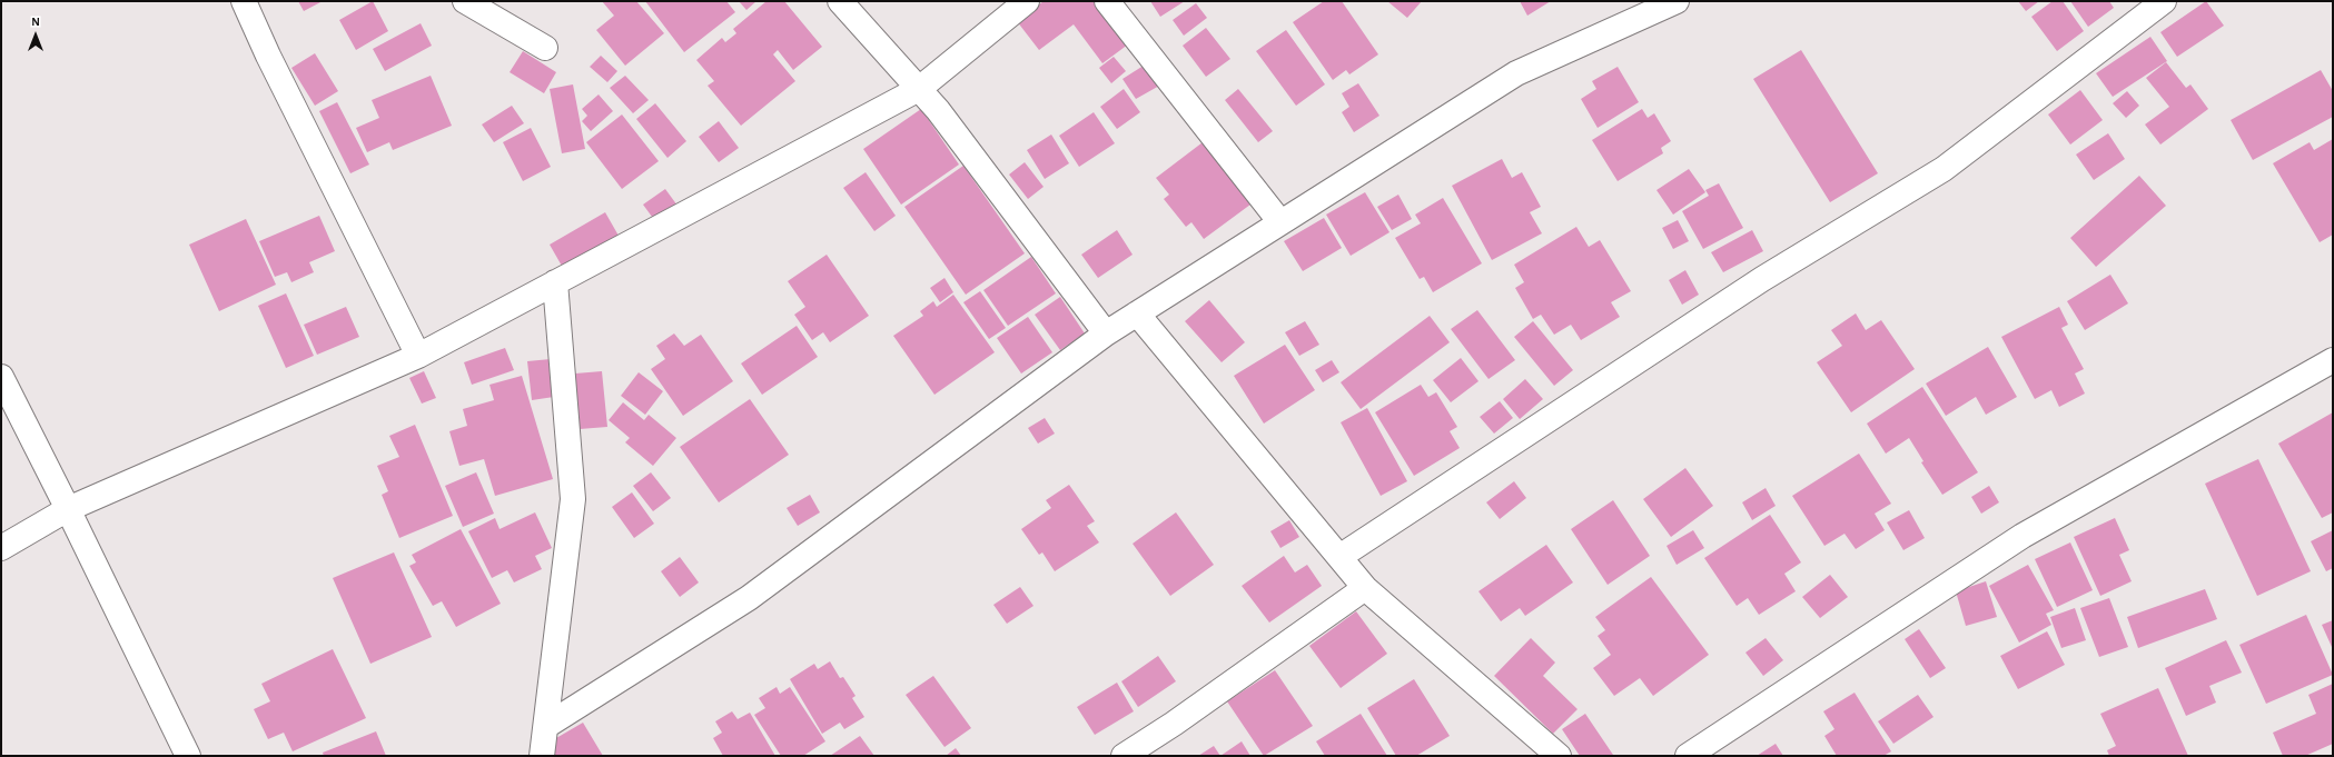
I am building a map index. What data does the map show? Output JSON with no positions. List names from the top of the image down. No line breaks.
{"north":"top"}
